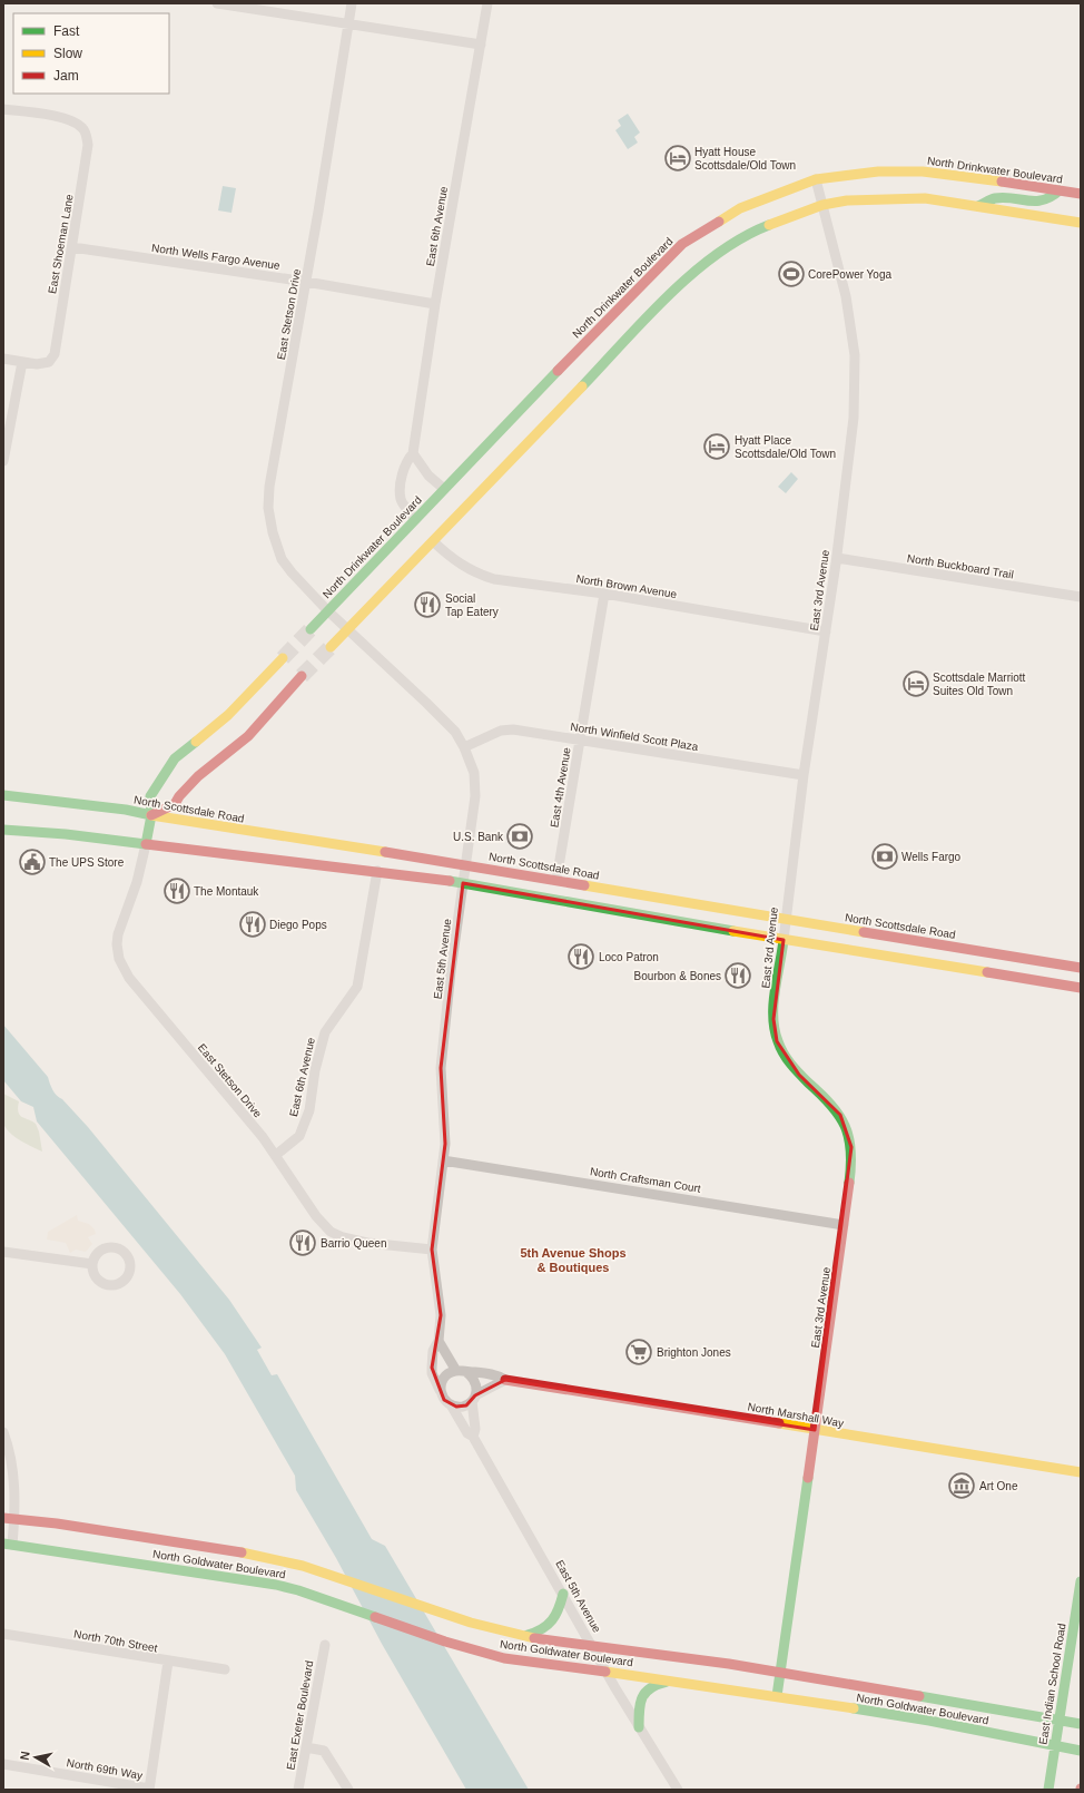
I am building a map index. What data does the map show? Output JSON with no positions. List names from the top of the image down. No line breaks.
{"streets":{"main road":["North Drinkwater Boulevard","East 3rd Avenue","North Scottsdale Road","North Marshall Way","North Goldwater Boulevard","East Indian School Road"],"street":["East 6th Avenue","East Shoeman Lane","North Wells Fargo Avenue","East Stetson Drive","North Buckboard Trail","North Brown Avenue","North Winfield Scott Plaza","East 4th Avenue","East 5th Avenue","North Craftsman Court","North 70th Street","East Exeter Boulevard","North 69th Way"]},"crossings":[["North Drinkwater Boulevard","East 6th Avenue"],["North Drinkwater Boulevard","East Stetson Drive"],["North Drinkwater Boulevard","East 3rd Avenue"],["East 6th Avenue","North Wells Fargo Avenue"],["East 6th Avenue","East Stetson Drive"],["East Shoeman Lane","North Wells Fargo Avenue"],["North Wells Fargo Avenue","East Stetson Drive"],["East Stetson Drive","East 5th Avenue"],["North Buckboard Trail","East 3rd Avenue"],["North Brown Avenue","East 3rd Avenue"],["North Brown Avenue","East 4th Avenue"],["East 3rd Avenue","North Winfield Scott Plaza"],["East 3rd Avenue","North Scottsdale Road"],["East 3rd Avenue","North Craftsman Court"],["East 3rd Avenue","North Marshall Way"],["East 3rd Avenue","North Goldwater Boulevard"],["North Winfield Scott Plaza","East 4th Avenue"],["North Winfield Scott Plaza","East 5th Avenue"],["East 4th Avenue","North Scottsdale Road"],["North Scottsdale Road","East 5th Avenue"],["East 5th Avenue","North Craftsman Court"],["East 5th Avenue","North Marshall Way"],["East 5th Avenue","North Goldwater Boulevard"],["North Goldwater Boulevard","East Indian School Road"]],"districts":["5th Avenue Shops & Boutiques"],"places":{"hotel":["Hyatt House Scottsdale/Old Town","Hyatt Place Scottsdale/Old Town","Scottsdale Marriott Suites Old Town"],"sports":["CorePower Yoga"],"restaurant":["Social Tap Eatery","The Montauk","Diego Pops","Loco Patron","Bourbon & Bones","Barrio Queen"],"bank":["U.S. Bank","Wells Fargo"],"public building":["The UPS Store"],"supermarket":["Brighton Jones"],"museum":["Art One"]},"legend":["Fast","Slow","Jam"],"north":"left"}
